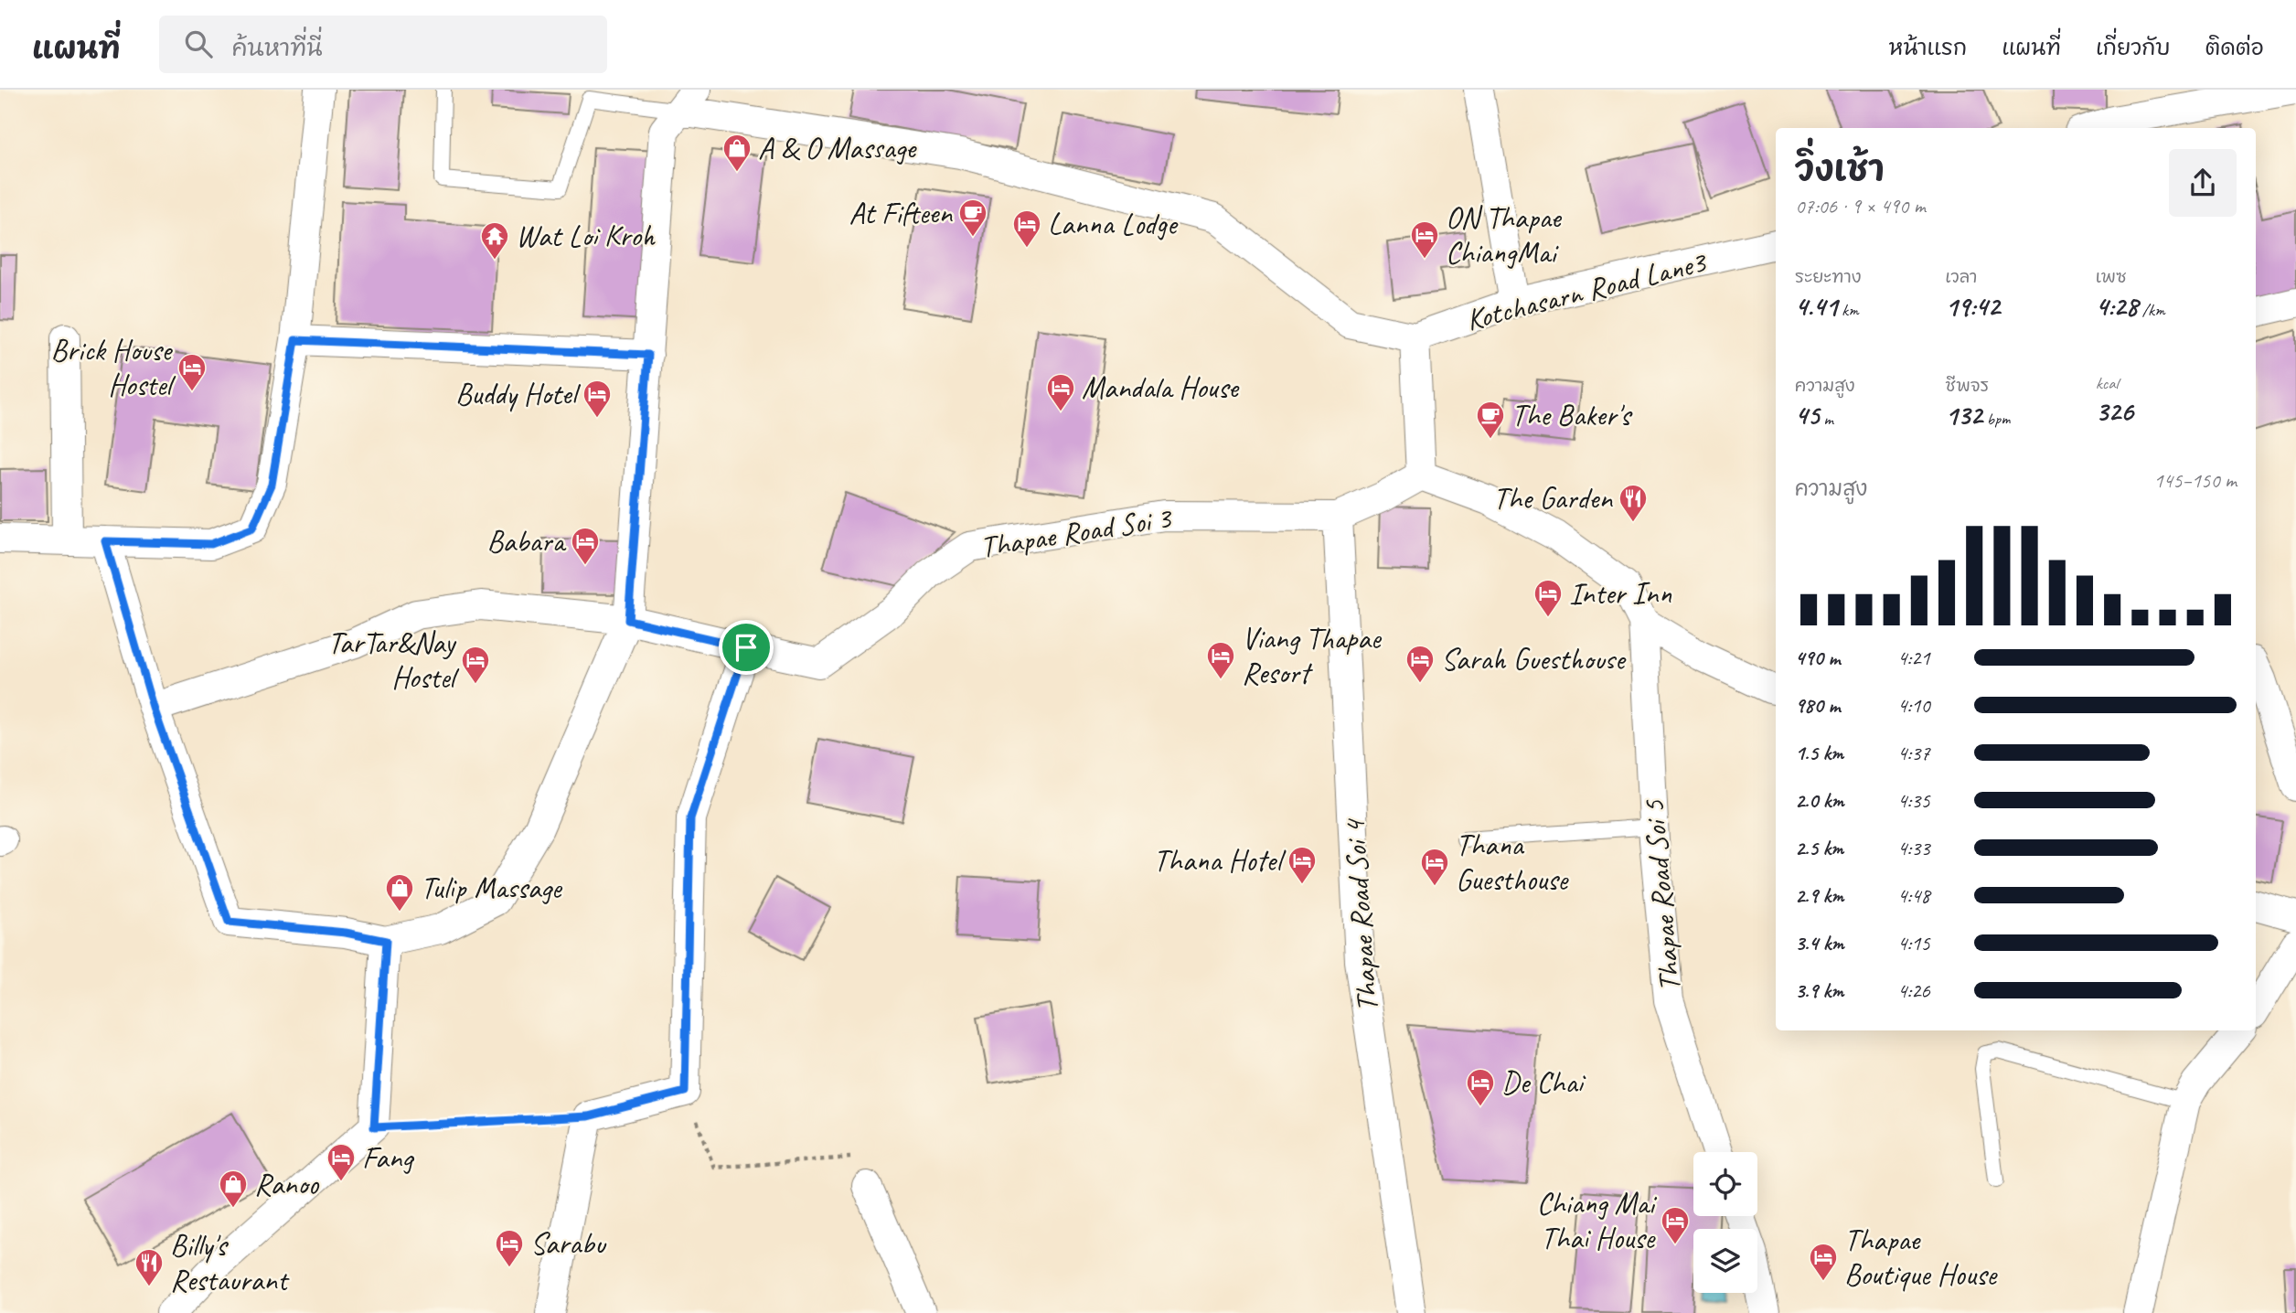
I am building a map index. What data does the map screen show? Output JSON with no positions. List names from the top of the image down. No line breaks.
{"streets":{"street":["Kotchasarn Road Lane3","Thapae Road Soi 3","Thapae Road Soi 5","Thapae Road Soi 4"]},"crossings":[["Thapae Road Soi 3","Thapae Road Soi 4"]],"places":{"shop":["A & O Massage","Tulip Massage","Ranoo"],"cafe":["At Fifteen","The Baker's"],"hotel":["Lanna Lodge","ON Thapae ChiangMai","Brick House Hostel","Mandala House","Buddy Hotel","Babara","Inter Inn","Viang Thapae Resort","Sarah Guesthouse","TarTar&Nay Hostel","Thana Hotel","Thana Guesthouse","De Chai","Fang","Chiang Mai Thai House","Sarabu","Thapae Boutique House"],"temple":["Wat Loi Kroh"],"restaurant":["The Garden","Billy's Restaurant"]},"page":{"header":"แผนที่","search":"ค้นหาที่นี่","nav":["หน้าแรก","แผนที่","เกี่ยวกับ","ติดต่อ"],"heading":["วิ่งเช้า","07:06 · 9 × 490 m"],"stats":[["ระยะทาง","4.41 km"],["เวลา","19:42"],["เพซ","4:28 /km"],["ความสูง","45 m"],["ชีพจร","132 bpm"],["kcal","326"]],"chart":["ความสูง","145–150 m"],"list":[{"name":"490 m","note":"4:21"},{"name":"980 m","note":"4:10"},{"name":"1.5 km","note":"4:37"},{"name":"2.0 km","note":"4:35"},{"name":"2.5 km","note":"4:33"},{"name":"2.9 km","note":"4:48"},{"name":"3.4 km","note":"4:15"},{"name":"3.9 km","note":"4:26"}]}}
